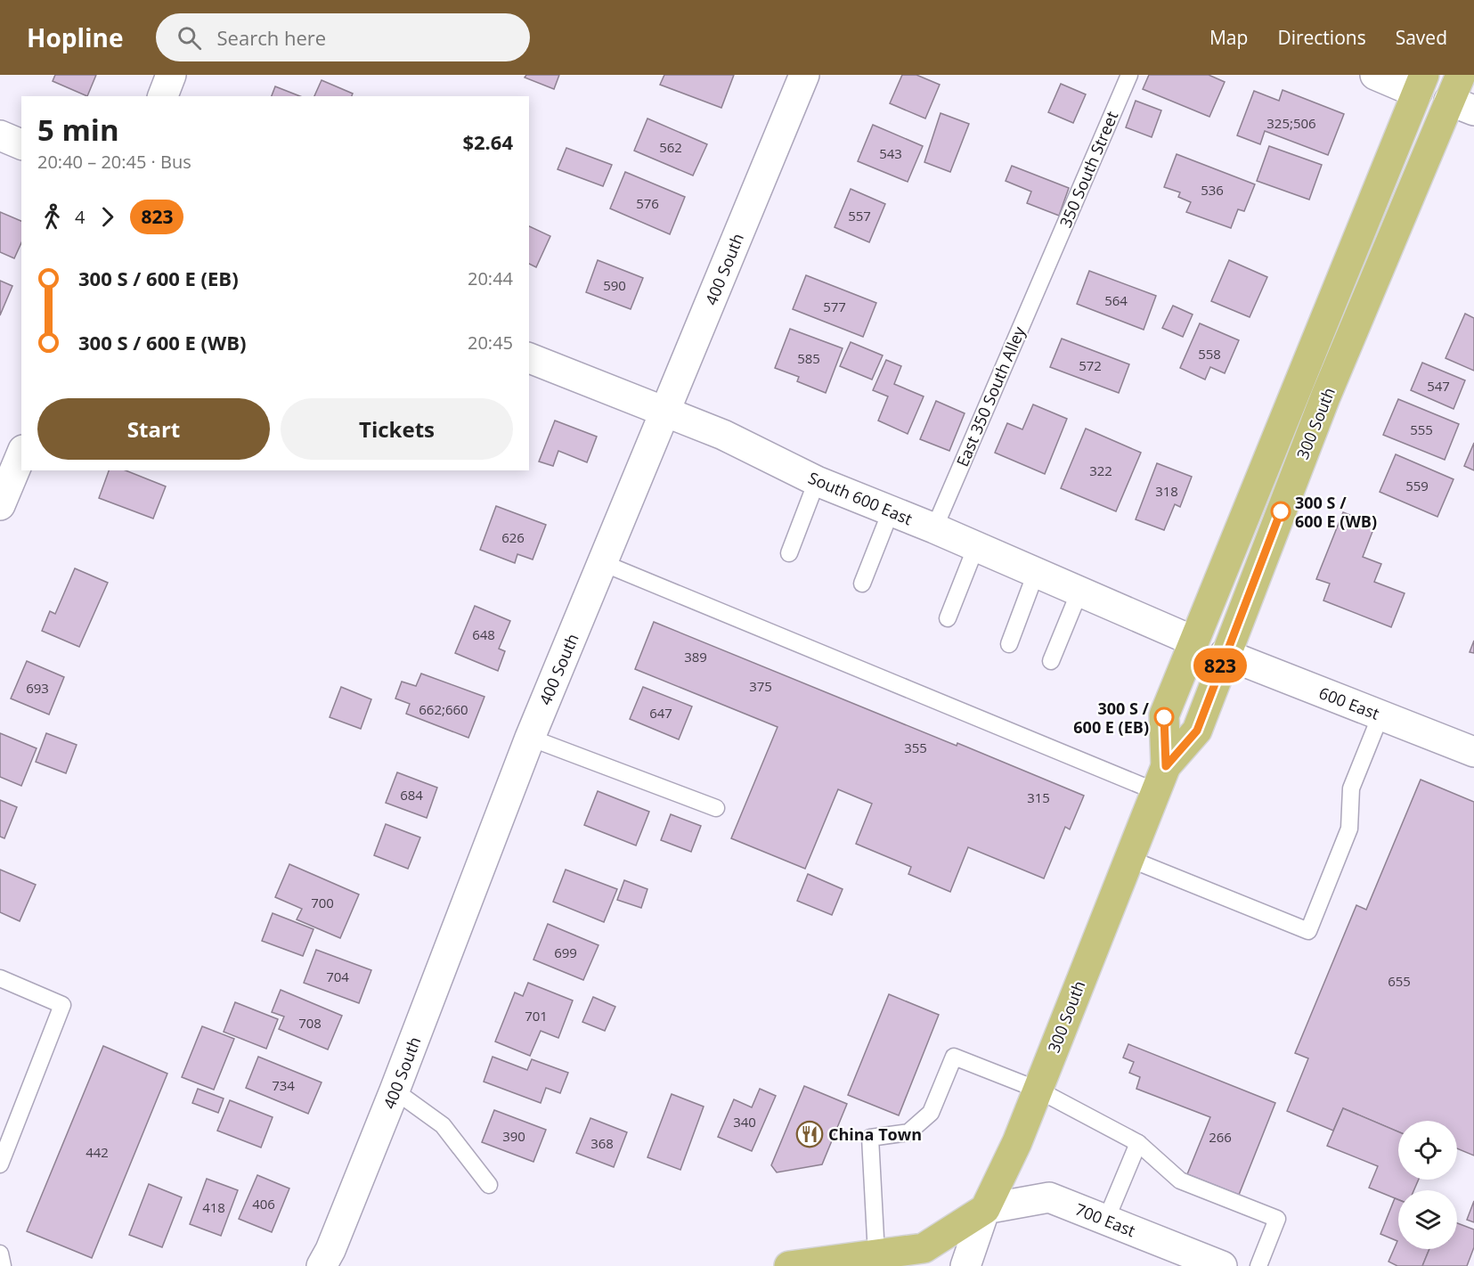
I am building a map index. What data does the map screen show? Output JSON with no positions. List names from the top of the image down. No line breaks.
{"streets":{"main road":["300 South"],"street":["400 South","South 600 East","600 East","700 East"],"lane":["350 South Street","East 350 South Alley"]},"crossings":[["350 South Street","East 350 South Alley"],["400 South","South 600 East"],["East 350 South Alley","South 600 East"],["300 South","South 600 East"],["300 South","600 East"],["300 South","700 East"]],"places":{"other":["300 S / 600 E (WB)","300 S / 600 E (EB)"],"restaurant":["China Town"]},"lines":["bus line 823"],"house_numbers":["325;506","562","543","536","576","557","590","564","577","558","585","572","547","555","322","559","318","626","648","389","375","693","662;660","647","355","684","315","700","699","704","655","701","708","734","340","390","266","368","442","406","418"],"page":{"header":"Hopline","search":"Search here","nav":["Map","Directions","Saved"],"on_map":"823","heading":["5 min","20:40 – 20:45 · Bus","$2.64"],"legs":["4","823"],"list":[{"name":"300 S / 600 E (EB)","value":"20:44"},{"name":"300 S / 600 E (WB)","value":"20:45"}],"buttons":["Start","Tickets"]}}
